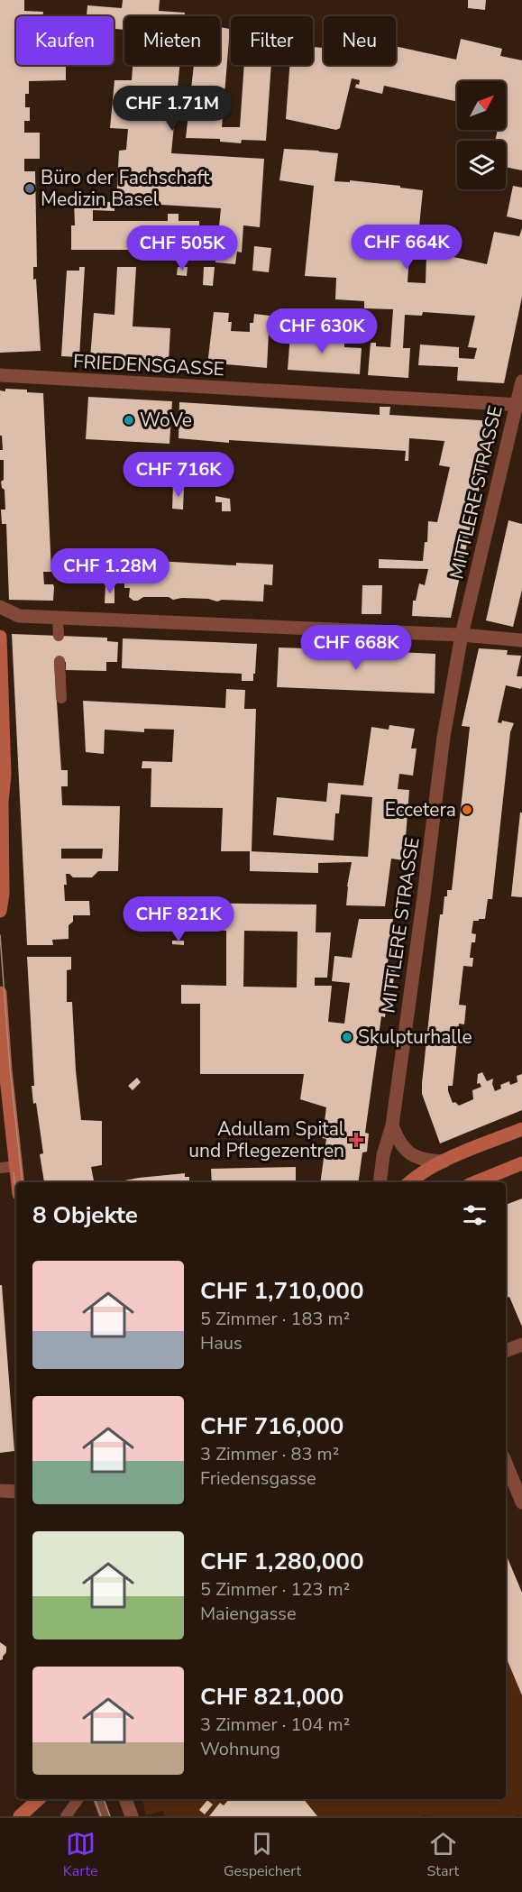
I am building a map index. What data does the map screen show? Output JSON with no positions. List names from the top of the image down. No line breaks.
{"streets":{"street":["FRIEDENSGASSE","MITTLERE STRASSE"]},"crossings":[["FRIEDENSGASSE","MITTLERE STRASSE"]],"places":{"other":["Büro der Fachschaft Medizin Basel","WoVe","Eccetera","Skulpturhalle"],"health":["Adullam Spital und Pflegezentren"]},"north":"top right","page":{"chip":["Kaufen","Mieten","Filter","Neu"],"price":["CHF 1.71M","CHF 664K","CHF 505K","CHF 630K","CHF 716K","CHF 1.28M","CHF 668K","CHF 821K"],"heading":"8 Objekte","list":[{"name":"CHF 1,710,000","note":"5 Zimmer · 183 m² · Haus"},{"name":"CHF 716,000","note":"3 Zimmer · 83 m² · Friedensgasse"},{"name":"CHF 1,280,000","note":"5 Zimmer · 123 m² · Maiengasse"},{"name":"CHF 821,000","note":"3 Zimmer · 104 m² · Wohnung"}],"tabs":["Karte","Gespeichert","Start"]}}
